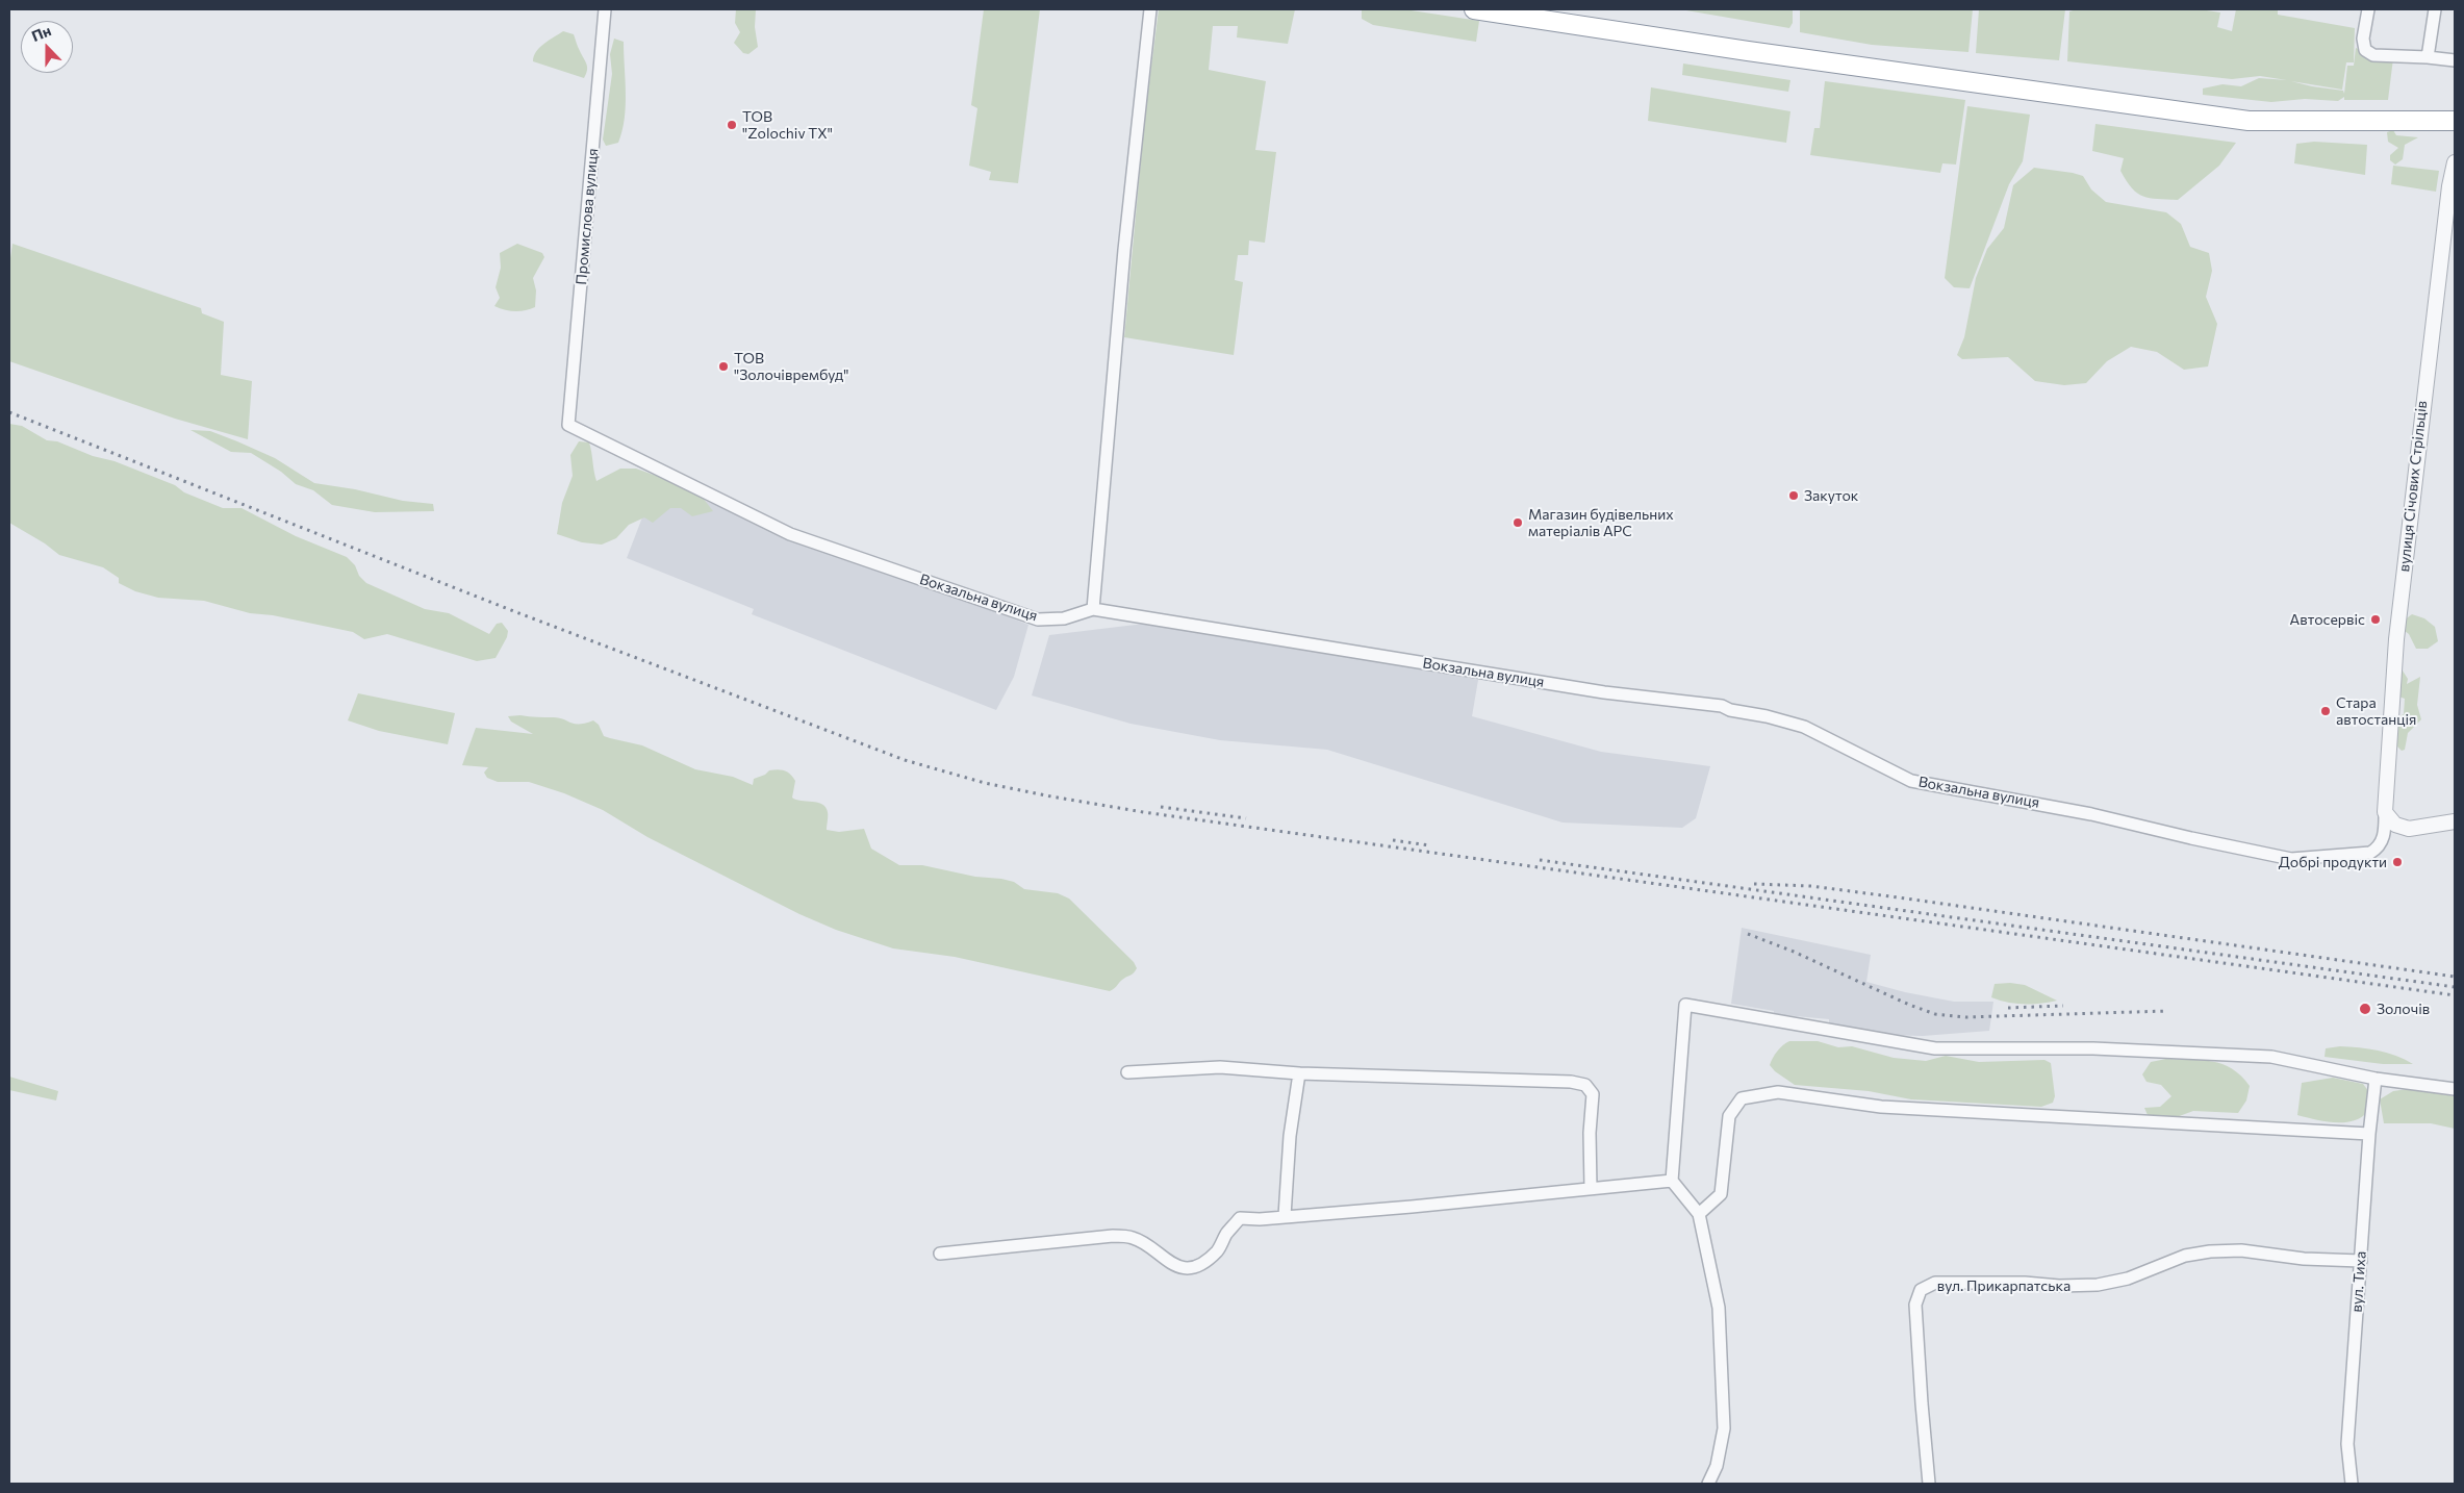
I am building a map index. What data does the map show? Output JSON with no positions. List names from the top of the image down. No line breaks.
{"streets":{"street":["Промислова вулиця","вулиця Січових Стрільців","Вокзальна вулиця","вул. Тиха","вул. Прикарпатська"]},"crossings":[["Промислова вулиця","Вокзальна вулиця"],["вулиця Січових Стрільців","Вокзальна вулиця"],["вул. Тиха","вул. Прикарпатська"]],"places":["ТОВ \"Zolochiv TX\"","ТОВ \"Золочіврембуд\"","Закуток","Магазин будівельних матеріалів APC","Автосервіс","Стара автостанція","Добрі продукти","Золочів"],"north":"top"}
